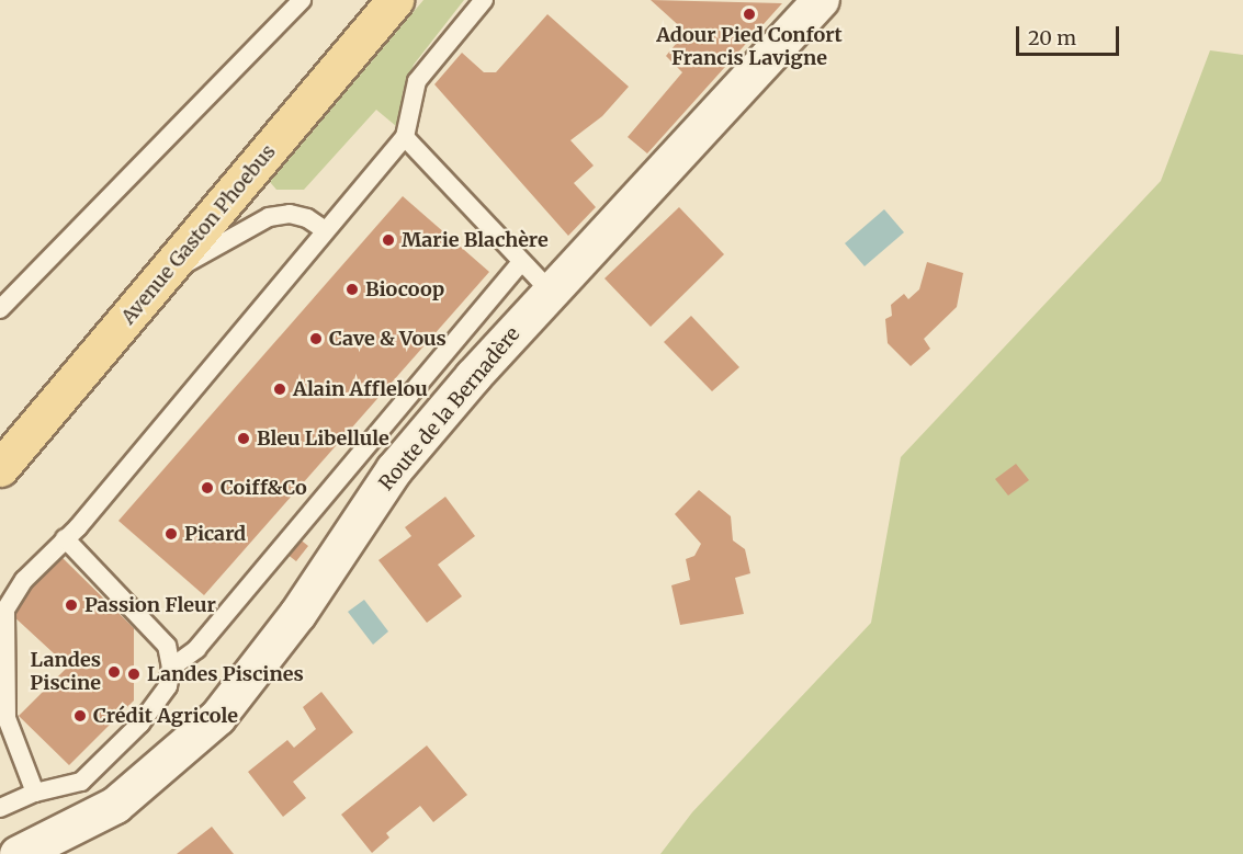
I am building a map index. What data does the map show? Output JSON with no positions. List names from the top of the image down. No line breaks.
{"streets":{"main road":["Avenue Gaston Phoebus"],"street":["Route de la Bernadère"]},"places":["Adour Pied Confort Francis Lavigne","Marie Blachère","Biocoop","Cave & Vous","Alain Afflelou","Bleu Libellule","Coiff&Co","Picard","Passion Fleur","Landes Piscine","Landes Piscines","Crédit Agricole"],"scale_bar":"20 m"}
